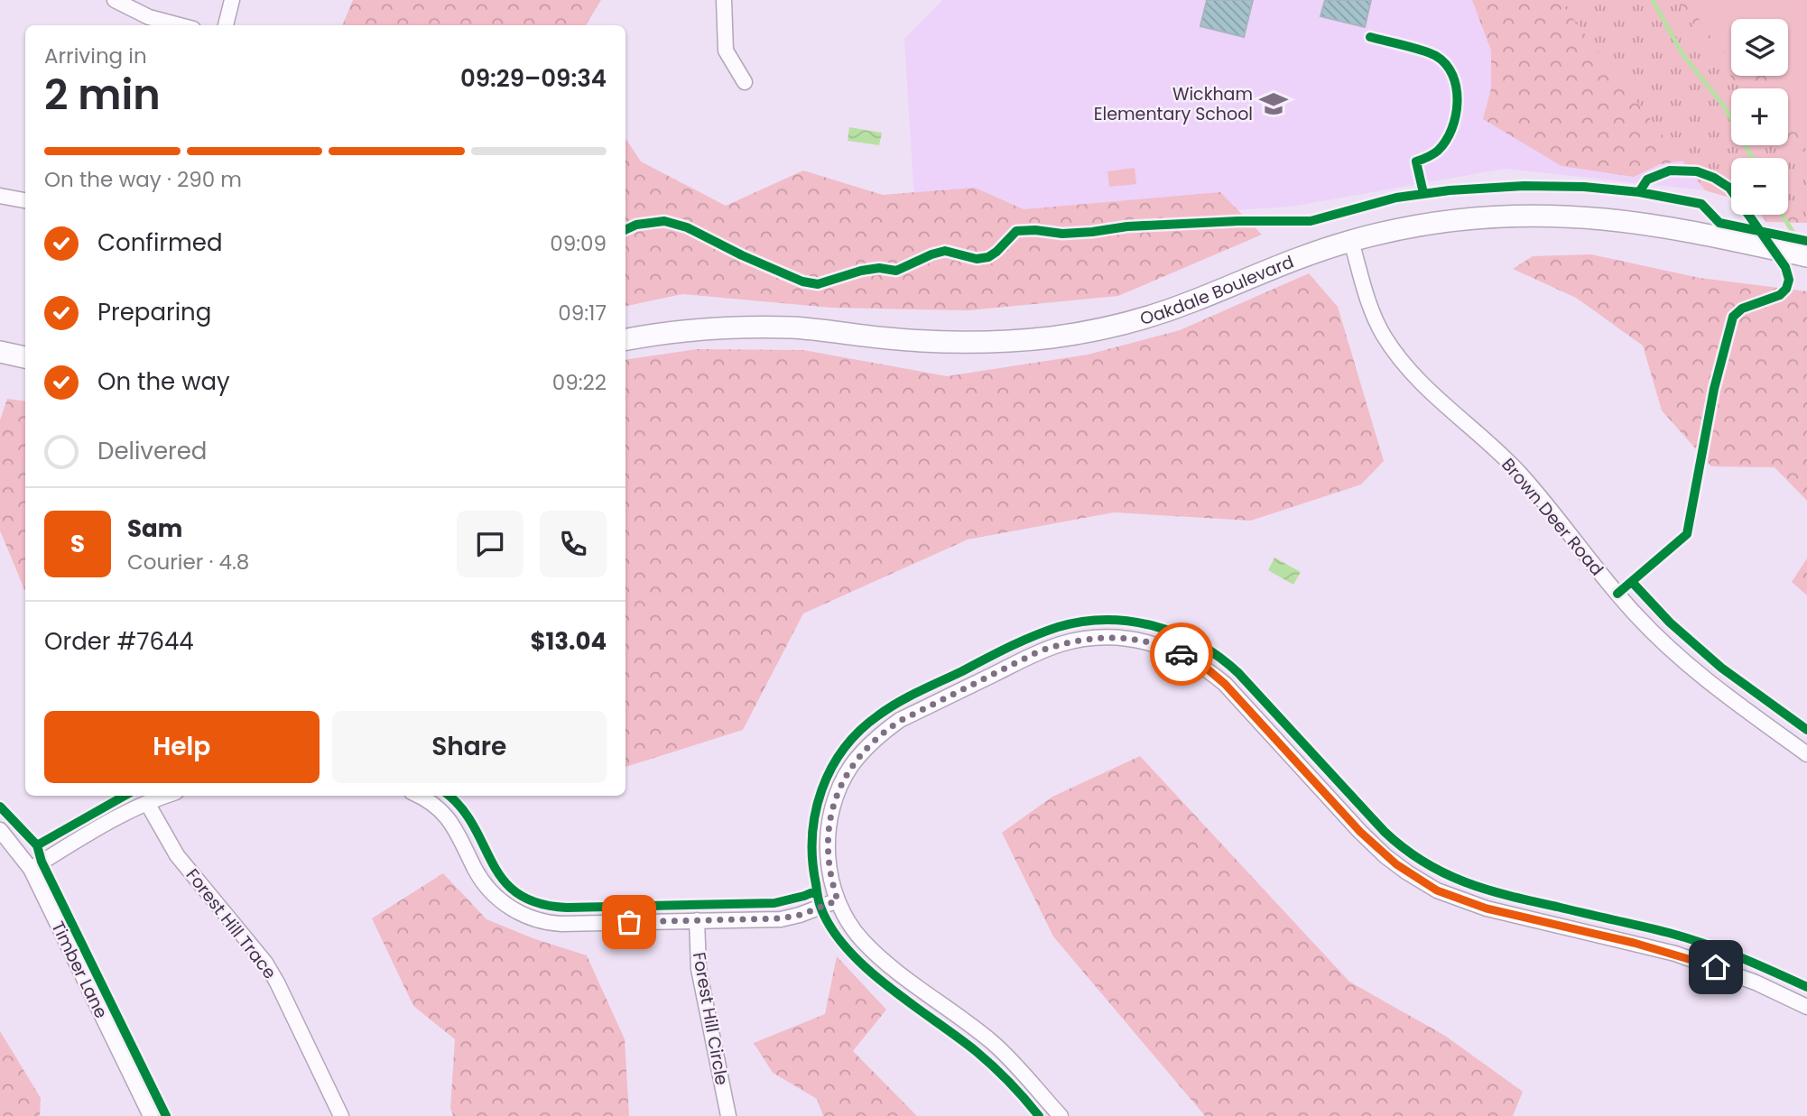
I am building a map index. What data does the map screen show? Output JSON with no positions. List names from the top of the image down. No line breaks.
{"streets":{"main road":["Oakdale Boulevard"],"street":["Brown Deer Road","Forest Hill Trace","Timber Lane","Forest Hill Circle"]},"crossings":[["Oakdale Boulevard","Brown Deer Road"]],"places":{"school or university":["Wickham Elementary School"]},"page":{"map_buttons":["+","−"],"heading":["2 min","Arriving in","09:29–09:34"],"panel":["Sam","Courier · 4.8","Order #7644","$13.04"],"bar":"On the way · 290 m","list":[["Confirmed","09:09"],["Preparing","09:17"],["On the way","09:22"],"Delivered"],"round":"S","buttons":["Help","Share"]}}
